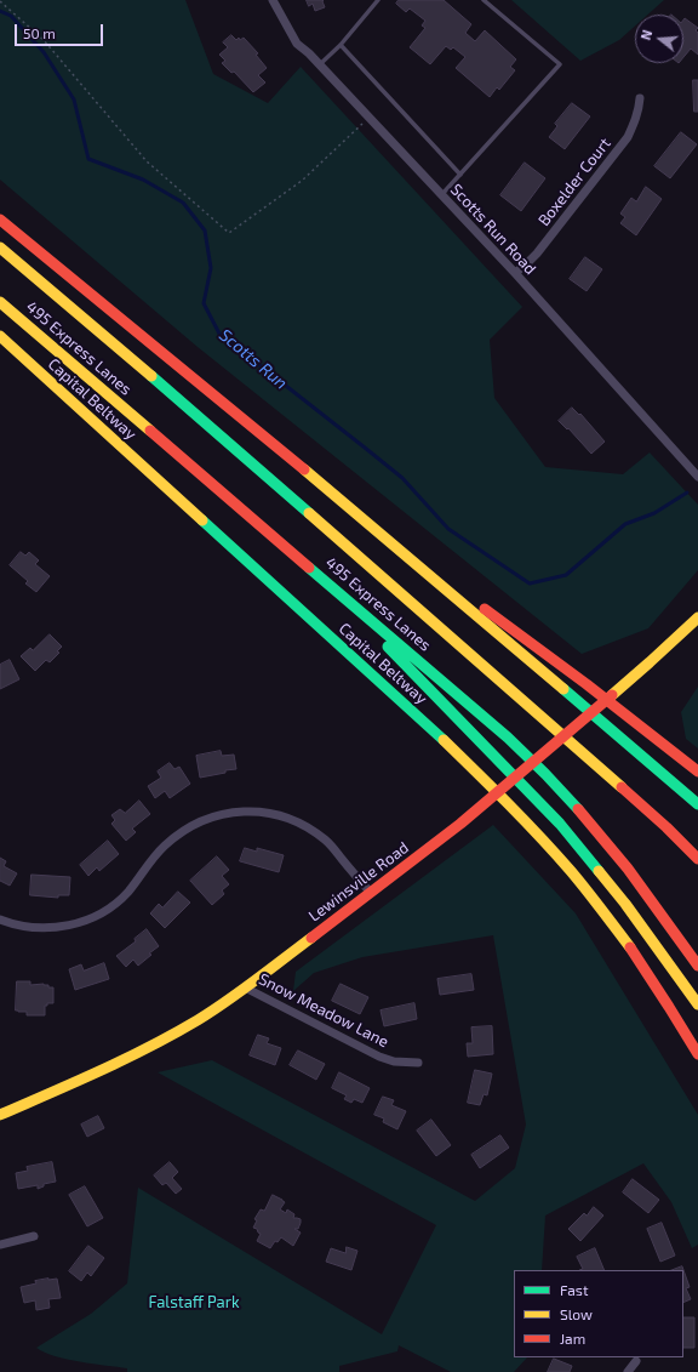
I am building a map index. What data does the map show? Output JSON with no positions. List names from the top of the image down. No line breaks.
{"streets":{"main road":["495 Express Lanes","Capital Beltway","Lewinsville Road"],"street":["Boxelder Court","Scotts Run Road","Snow Meadow Lane"]},"crossings":[["Boxelder Court","Scotts Run Road"],["Lewinsville Road","Snow Meadow Lane"]],"water":["Scotts Run"],"parks":["Falstaff Park"],"legend":["Fast","Slow","Jam"],"scale_bar":"50 m","north":"left"}
